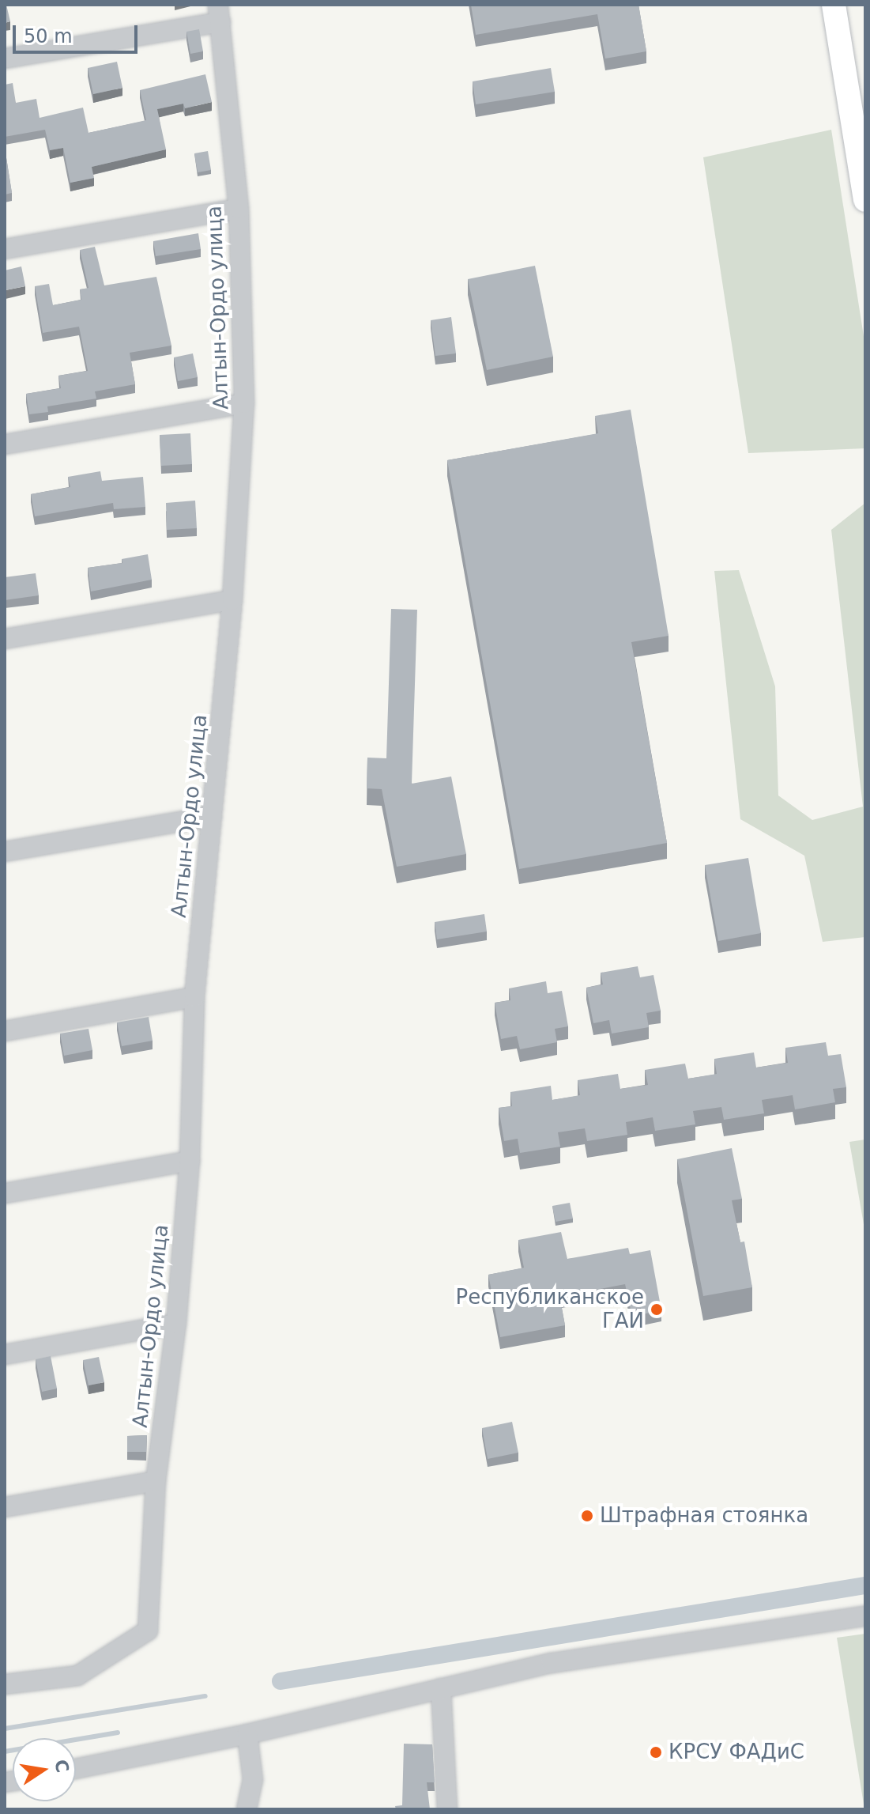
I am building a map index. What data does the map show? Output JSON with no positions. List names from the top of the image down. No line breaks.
{"streets":{"street":["Алтын-Ордо улица"]},"places":["Республиканское ГАИ","Штрафная стоянка","КРСУ ФАДиС"],"scale_bar":"50 m","north":"right"}
